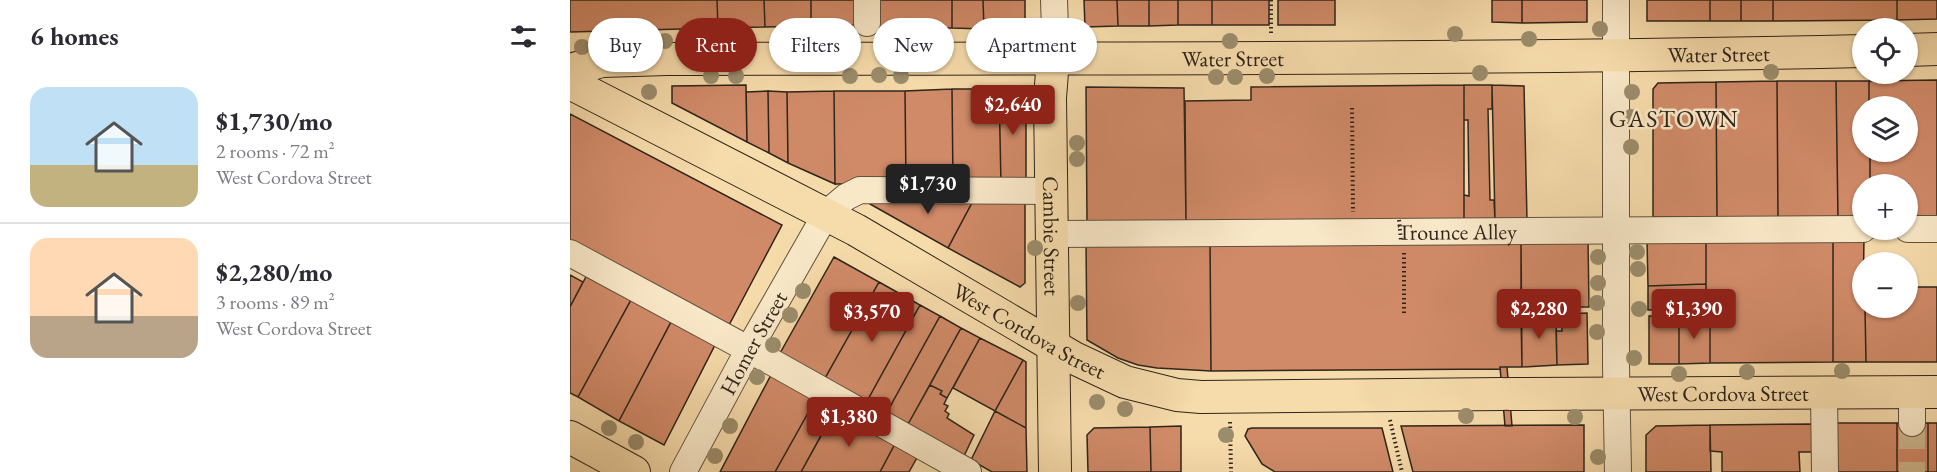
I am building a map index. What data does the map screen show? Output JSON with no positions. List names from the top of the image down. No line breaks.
{"streets":{"main road":["Water Street","Cambie Street","West Cordova Street"],"street":["Trounce Alley","Homer Street"]},"crossings":[["Trounce Alley","Cambie Street"],["Cambie Street","West Cordova Street"],["West Cordova Street","Homer Street"]],"districts":["GASTOWN"],"page":{"heading":"6 homes","map_buttons":["+","−"],"chip":["Buy","Rent","Filters","New","Apartment"],"list":[{"name":"$1,730/mo","note":"2 rooms · 72 m² · West Cordova Street"},{"name":"$2,280/mo","note":"3 rooms · 89 m² · West Cordova Street"}],"price":["$2,640","$1,730","$2,280","$1,390","$3,570","$1,380"]}}
